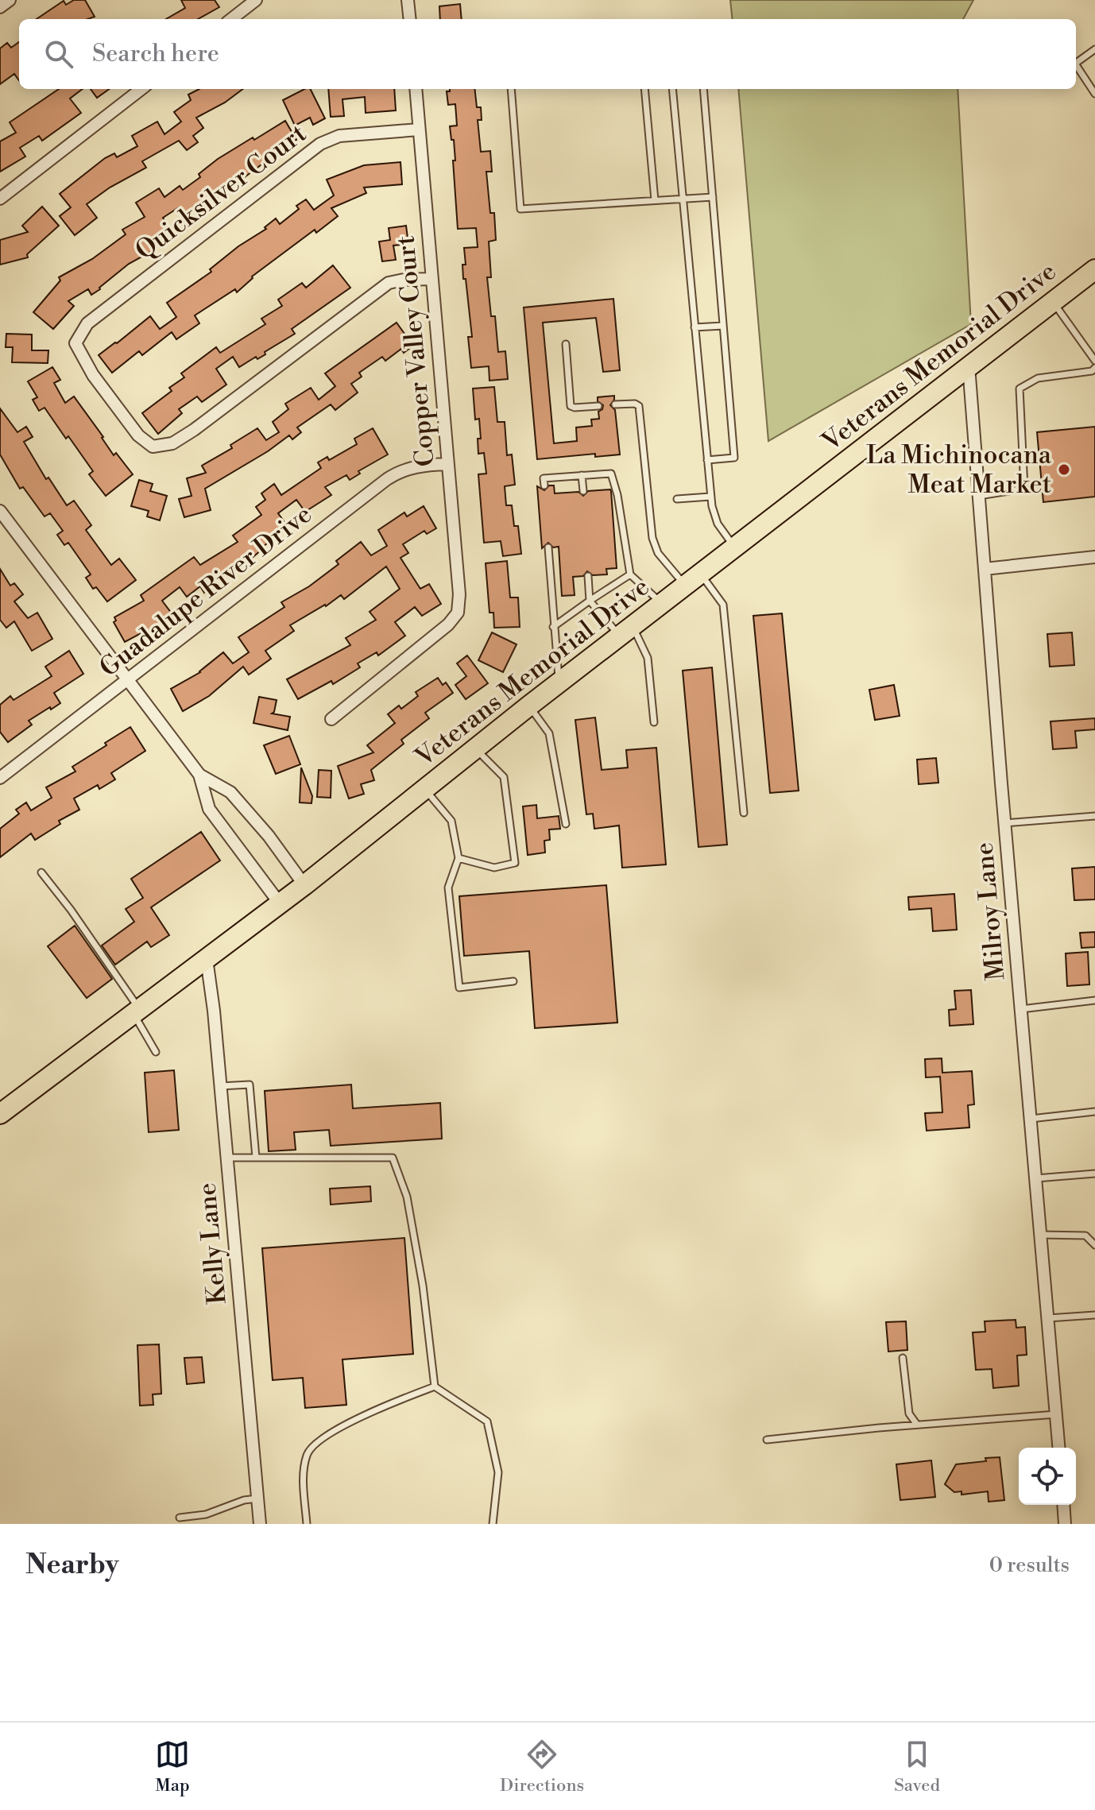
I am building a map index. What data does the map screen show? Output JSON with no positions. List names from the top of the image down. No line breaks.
{"streets":{"main road":["Veterans Memorial Drive"],"street":["Quicksilver Court","Copper Valley Court","Guadalupe River Drive","Milroy Lane","Kelly Lane"]},"crossings":[["Quicksilver Court","Copper Valley Court"],["Copper Valley Court","Guadalupe River Drive"],["Veterans Memorial Drive","Milroy Lane"],["Veterans Memorial Drive","Kelly Lane"]],"places":["La Michinocana Meat Market"],"page":{"search":"Search here","heading":["Nearby","0 results"],"nav":["Map","Directions","Saved"]}}
